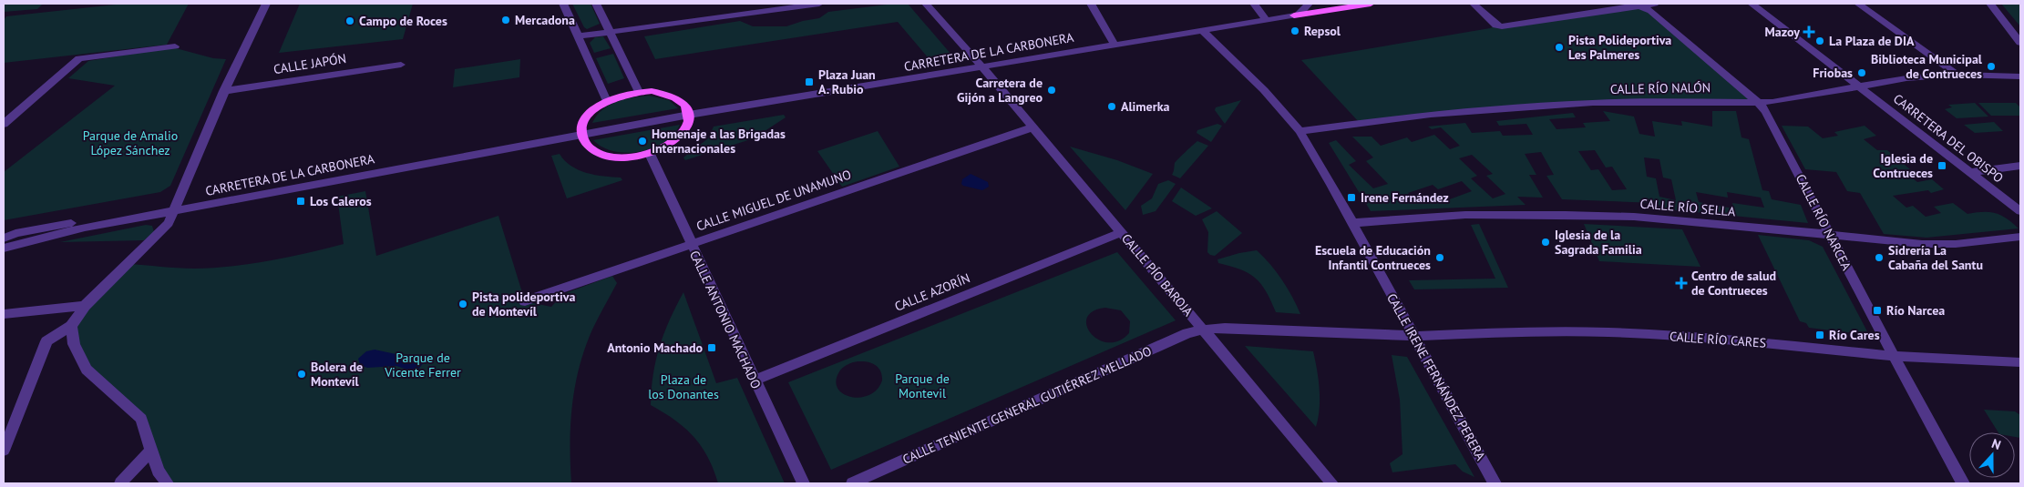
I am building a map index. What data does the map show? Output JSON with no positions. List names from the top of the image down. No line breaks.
{"streets":{"street":["CARRETERA DE LA CARBONERA","CALLE JAPÓN","CALLE RÍO NALÓN","CARRETERA DEL OBISPO","CALLE MIGUEL DE UNAMUNO","CALLE RÍO SELLA","CALLE RÍO NARCEA","CALLE PÍO BAROJA","CALLE AZORÍN","CALLE ANTONIO MACHADO","CALLE RÍO CARES","CALLE IRENE FERNÁNDEZ PERERA","CALLE TENIENTE GENERAL GUTIÉRREZ MELLADO"]},"crossings":[["CARRETERA DE LA CARBONERA","CALLE PÍO BAROJA"],["CARRETERA DE LA CARBONERA","CALLE IRENE FERNÁNDEZ PERERA"],["CALLE RÍO NALÓN","CARRETERA DEL OBISPO"],["CALLE RÍO NALÓN","CALLE RÍO NARCEA"],["CALLE RÍO NALÓN","CALLE IRENE FERNÁNDEZ PERERA"],["CALLE MIGUEL DE UNAMUNO","CALLE PÍO BAROJA"],["CALLE MIGUEL DE UNAMUNO","CALLE ANTONIO MACHADO"],["CALLE RÍO SELLA","CALLE RÍO NARCEA"],["CALLE RÍO SELLA","CALLE IRENE FERNÁNDEZ PERERA"],["CALLE RÍO NARCEA","CALLE RÍO CARES"],["CALLE PÍO BAROJA","CALLE AZORÍN"],["CALLE PÍO BAROJA","CALLE TENIENTE GENERAL GUTIÉRREZ MELLADO"],["CALLE AZORÍN","CALLE ANTONIO MACHADO"],["CALLE RÍO CARES","CALLE IRENE FERNÁNDEZ PERERA"],["CALLE RÍO CARES","CALLE TENIENTE GENERAL GUTIÉRREZ MELLADO"],["CALLE IRENE FERNÁNDEZ PERERA","CALLE TENIENTE GENERAL GUTIÉRREZ MELLADO"]],"parks":["Parque de Amalio López Sánchez","Parque de Vicente Ferrer","Parque de Montevil","Plaza de los Donantes"],"places":{"other":["Mercadona","Campo de Roces","Repsol","La Plaza de DIA","Pista Polideportiva Les Palmeres","Biblioteca Municipal de Contrueces","Friobas","Carretera de Gijón a Langreo","Alimerka","Homenaje a las Brigadas Internacionales","Iglesia de la Sagrada Familia","Escuela de Educación Infantil Contrueces","Sidrería La Cabaña del Santu","Pista polideportiva de Montevíl","Bolera de Montevíl"],"health":["Mazoy","Centro de salud de Contrueces"],"transit":["Plaza Juan A. Rubio","Iglesia de Contrueces","Irene Fernández","Los Caleros","Río Narcea","Río Cares","Antonio Machado"]},"north":"top"}
